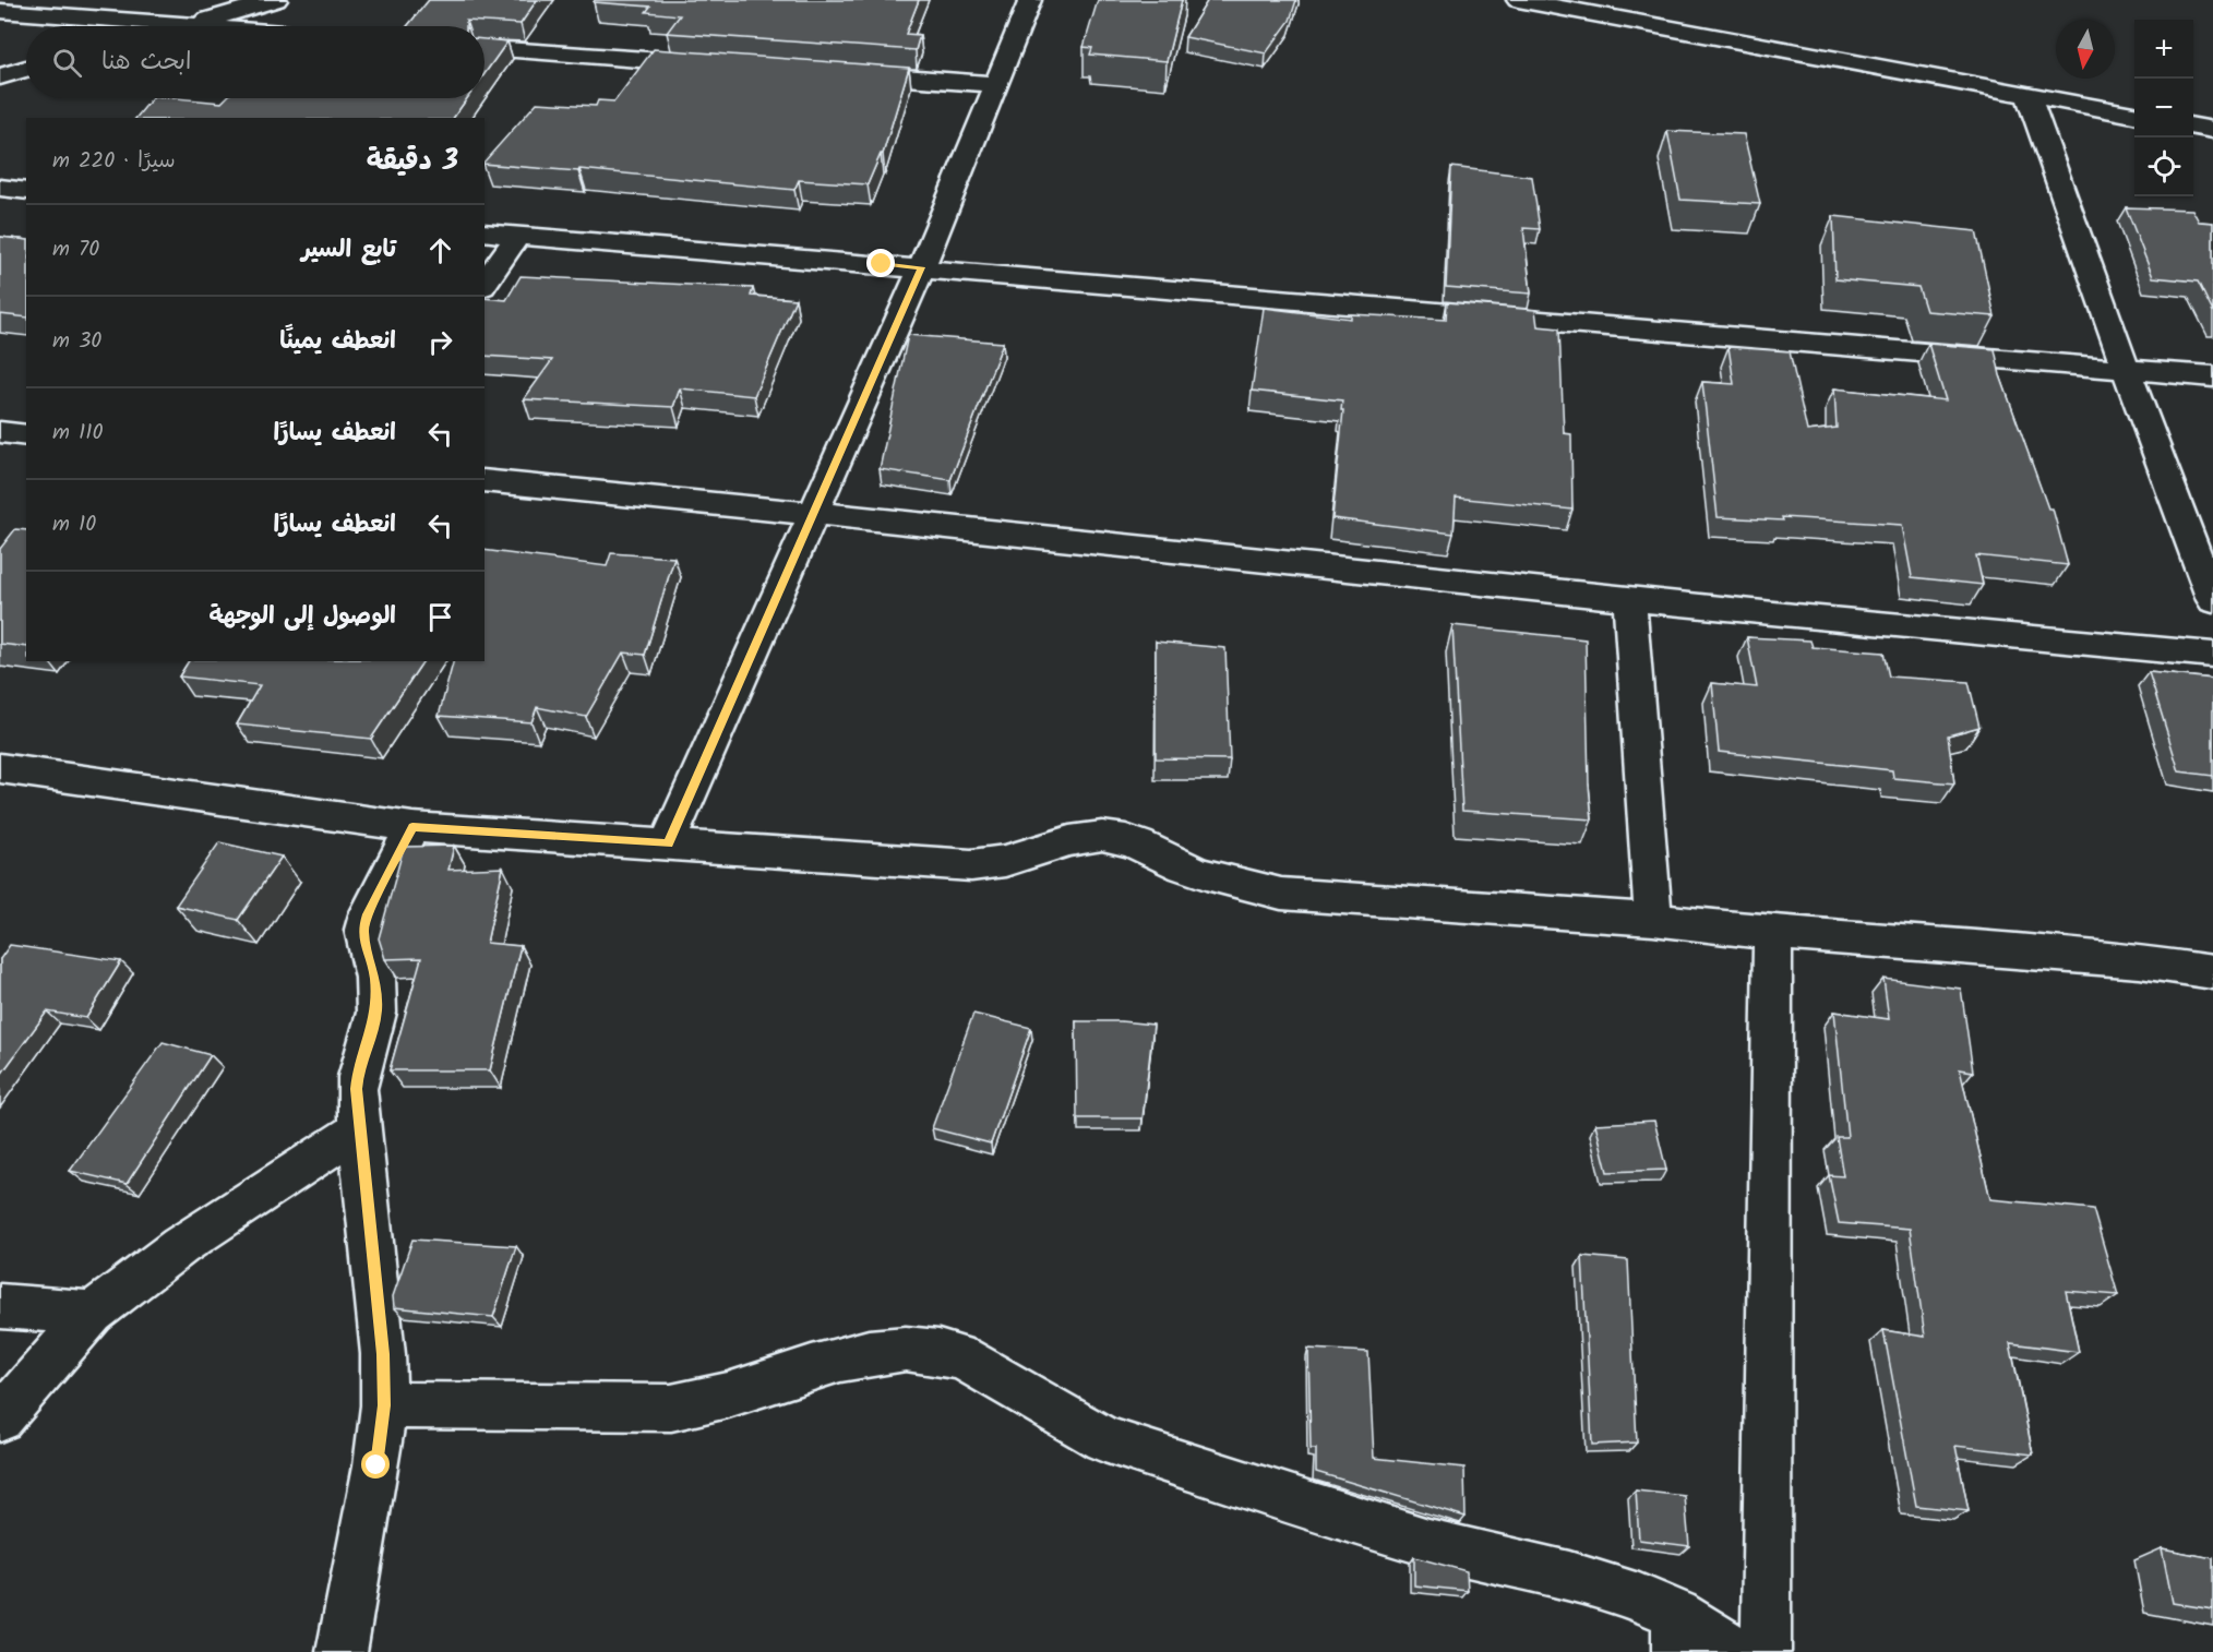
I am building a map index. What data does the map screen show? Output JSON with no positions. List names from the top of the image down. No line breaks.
{"north":"bottom","page":{"map_buttons":["+","−"],"search":"ابحث هنا","heading":["3 دقيقة","سيرًا · 220 m"],"list":[["تابع السير","70 m"],["انعطف يمينًا","30 m"],["انعطف يسارًا","110 m"],["انعطف يسارًا","10 m"],"الوصول إلى الوجهة"]}}
